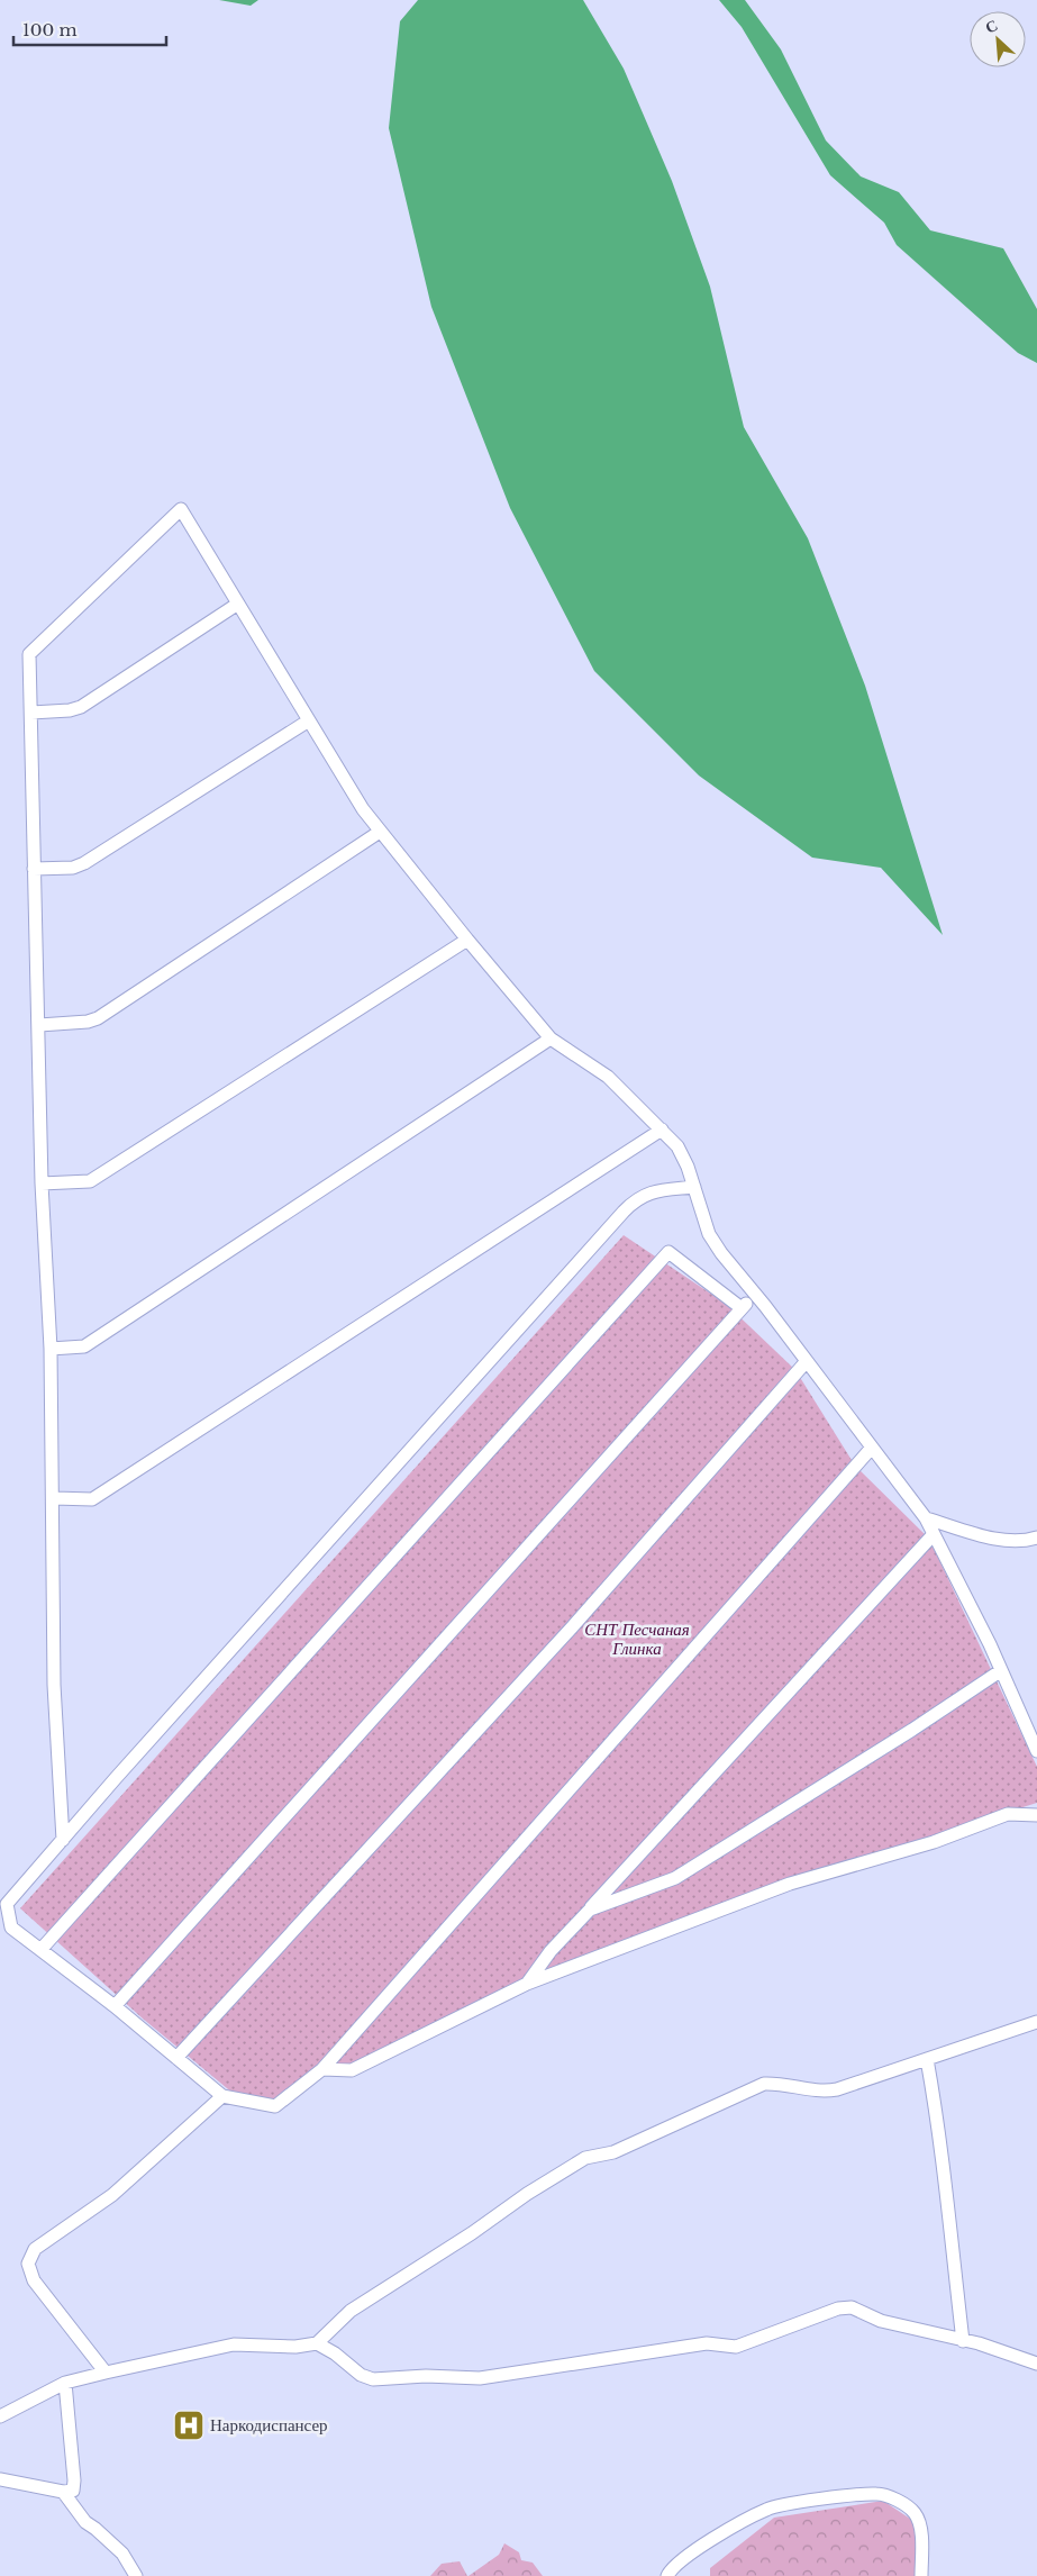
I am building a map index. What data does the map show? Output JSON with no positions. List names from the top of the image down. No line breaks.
{"parks":["СНТ Песчаная Глинка"],"places":{"hospital":["Наркодиспансер"]},"scale_bar":"100 m","north":"top left"}
